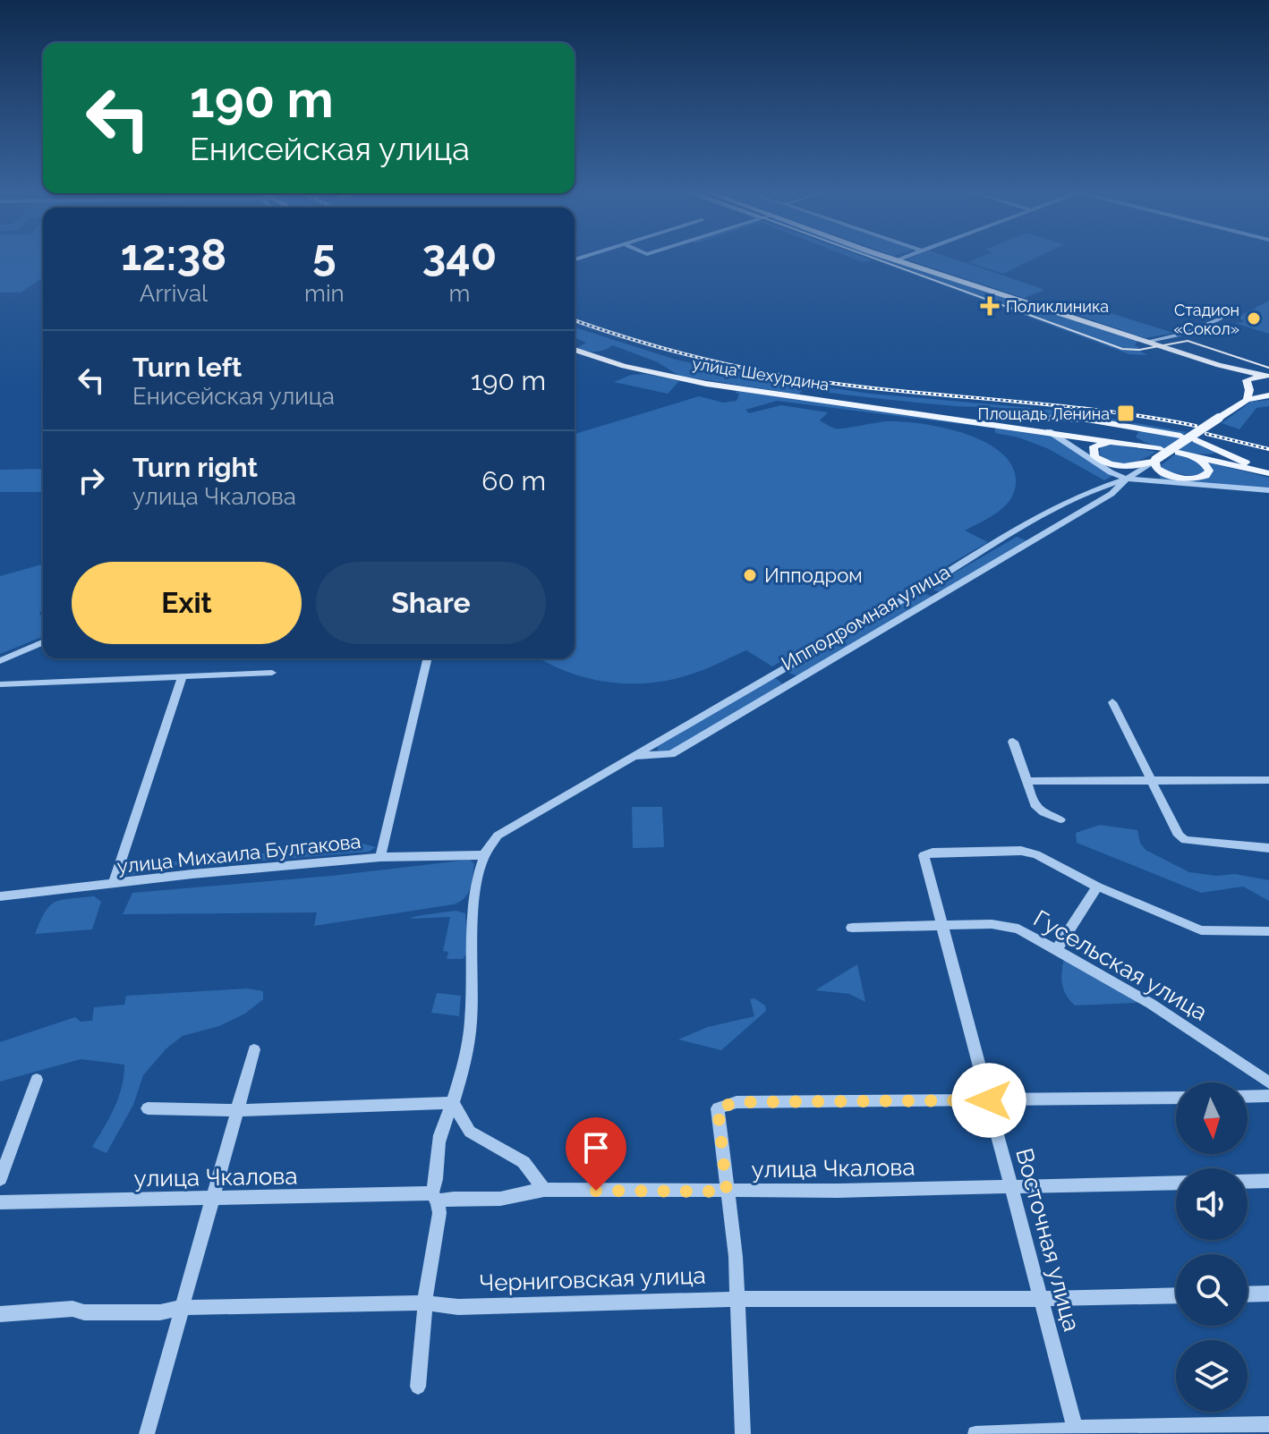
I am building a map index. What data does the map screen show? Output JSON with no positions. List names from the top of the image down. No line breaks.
{"streets":{"main road":["улица Шехурдина"],"street":["Ипподромная улица","улица Михаила Булгакова","Гусельская улица","улица Чкалова","Восточная улица","Черниговская улица"]},"crossings":[["Ипподромная улица","улица Михаила Булгакова"],["Гусельская улица","Восточная улица"],["улица Чкалова","Восточная улица"],["Восточная улица","Черниговская улица"]],"places":{"health":["Поликлиника"],"other":["Стадион «Сокол»","Ипподром"],"transit":["Площадь Ленина"]},"north":"bottom","page":{"turn":["190 m","Енисейская улица"],"eta":["12:38","Arrival","5","min","340","m"],"list":[{"name":"Turn left","note":"Енисейская улица","value":"190 m"},{"name":"Turn right","note":"улица Чкалова","value":"60 m"}],"buttons":["Exit","Share"]}}
